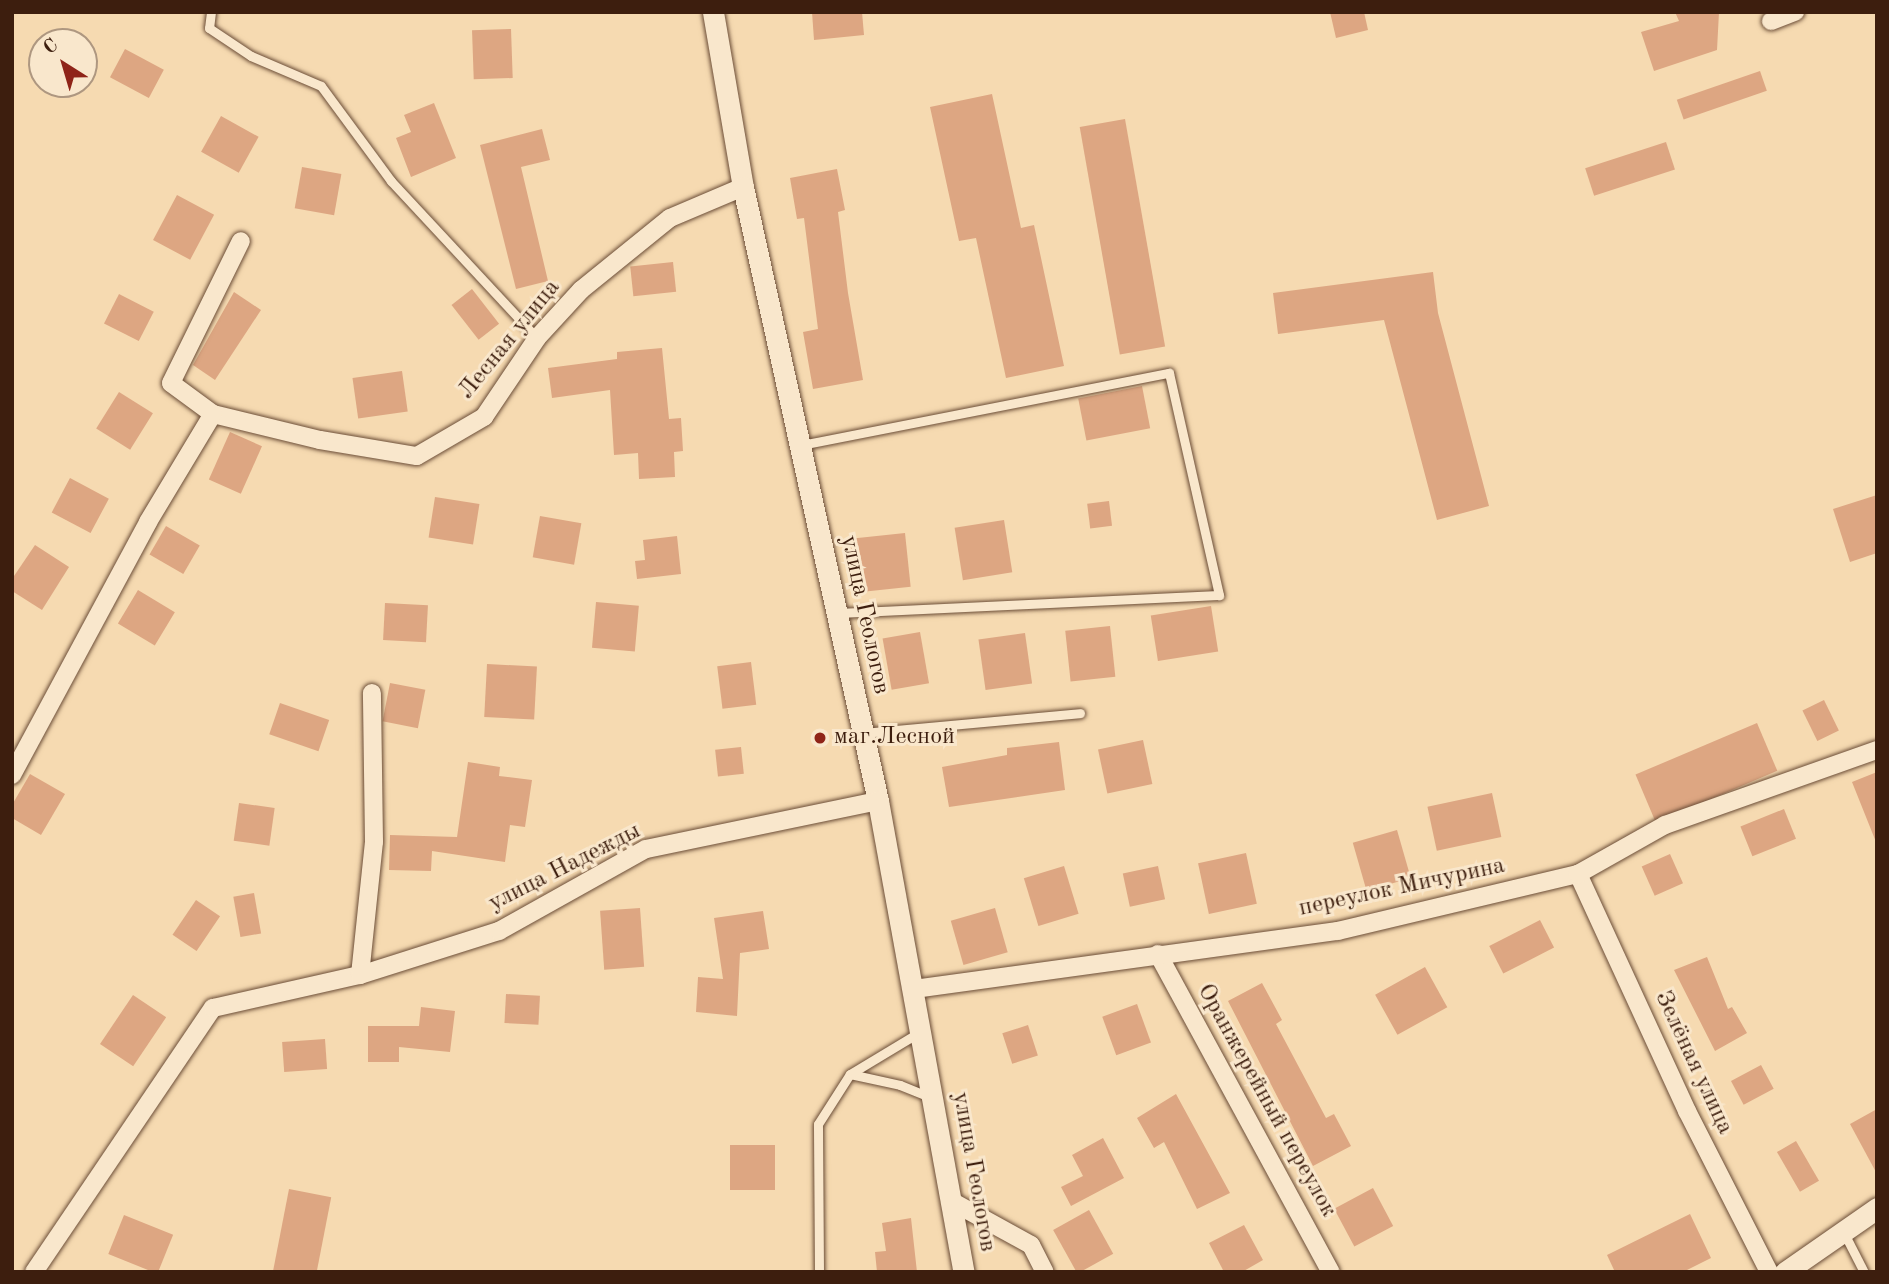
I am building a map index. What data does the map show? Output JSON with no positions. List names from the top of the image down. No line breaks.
{"streets":{"street":["Лесная улица","улица Геологов","улица Надежды","переулок Мичурина","Зелёная улица","Оранжерейный переулок"]},"crossings":[["Лесная улица","улица Геологов"],["улица Геологов","улица Надежды"],["улица Геологов","переулок Мичурина"],["переулок Мичурина","Зелёная улица"],["переулок Мичурина","Оранжерейный переулок"]],"places":["маг.Лесной"],"north":"top left"}
